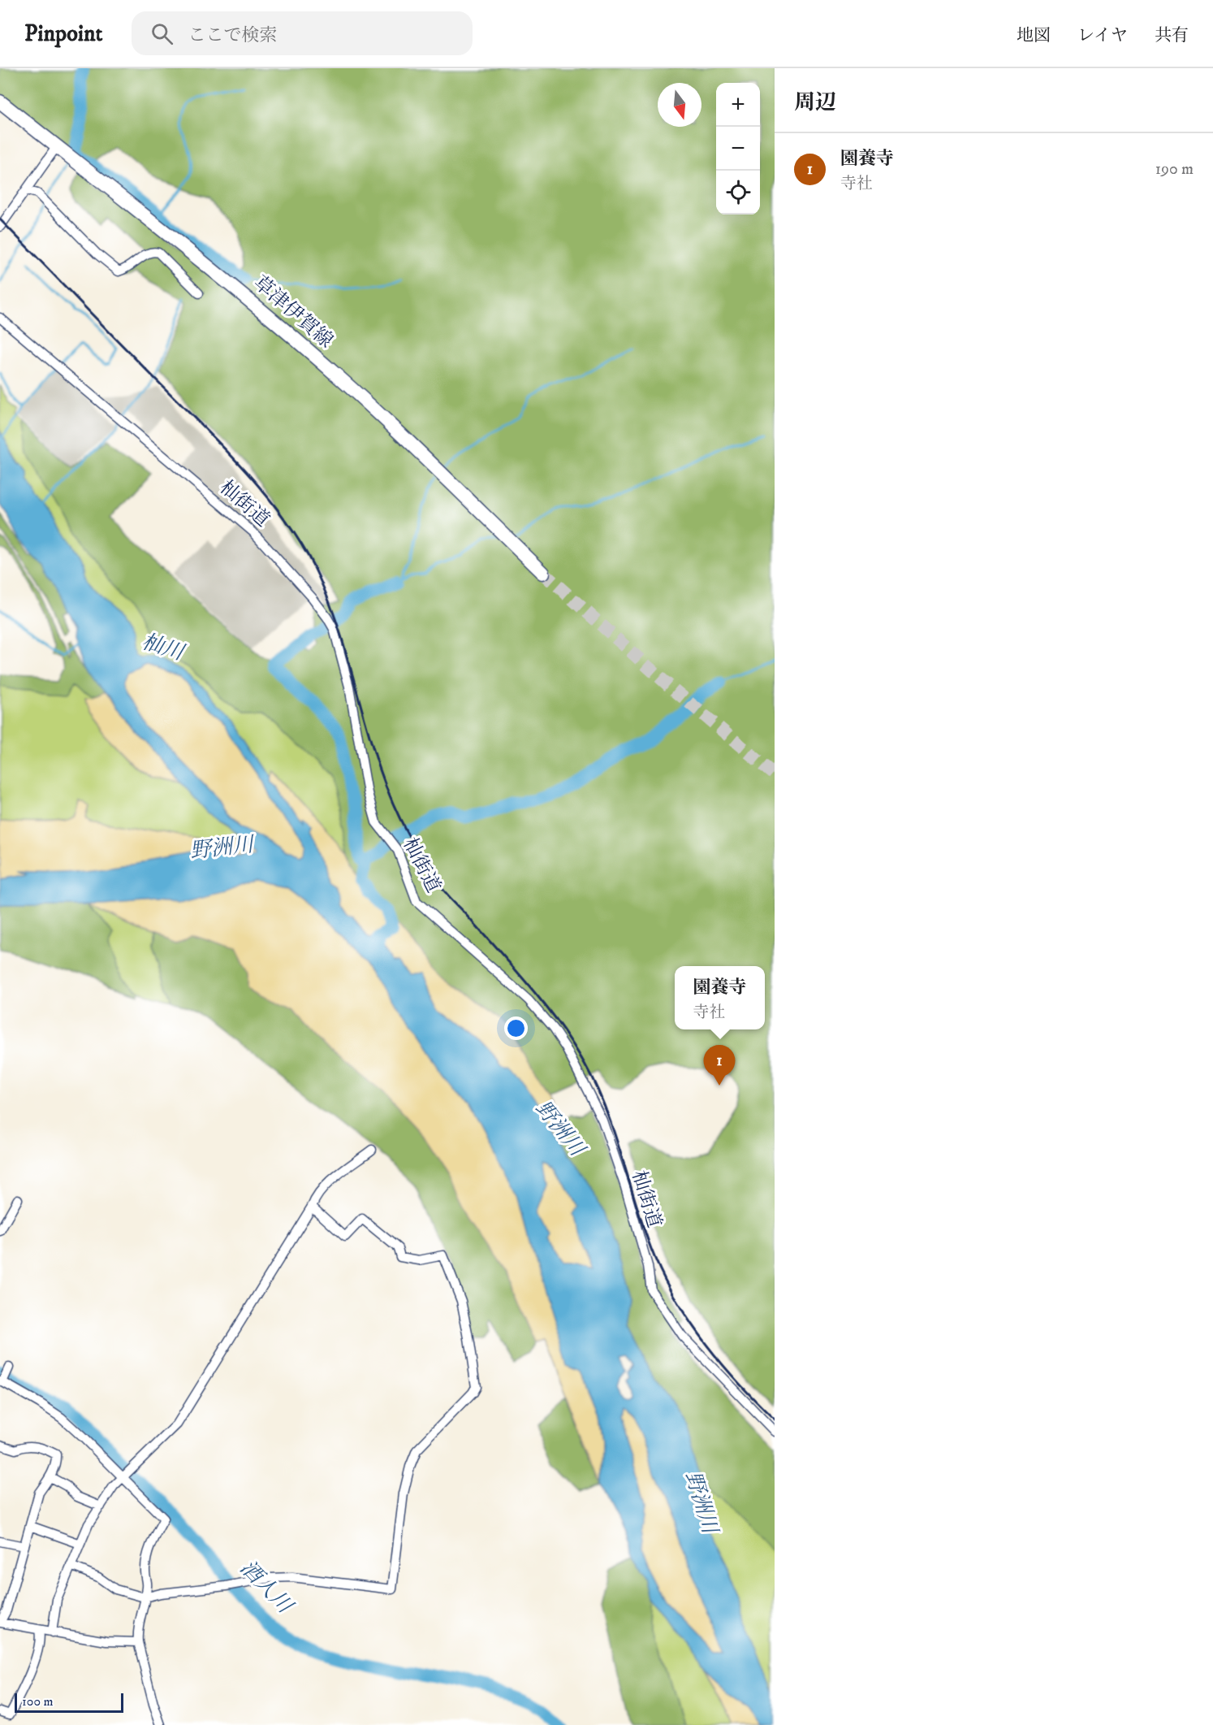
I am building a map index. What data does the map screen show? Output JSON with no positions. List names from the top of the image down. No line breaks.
{"streets":{"main road":["草津伊賀線"],"street":["杣街道"]},"water":["杣川","野洲川","酒人川"],"scale_bar":"100 m","north":"bottom","page":{"header":"Pinpoint","search":"ここで検索","nav":["地図","レイヤ","共有"],"heading":"周辺","map_buttons":["+","−"],"list":[{"mark":"1","name":"園養寺","note":"寺社","value":"190 m"}],"popup":["園養寺","寺社"],"pins":"1","scale":"100 m"}}
